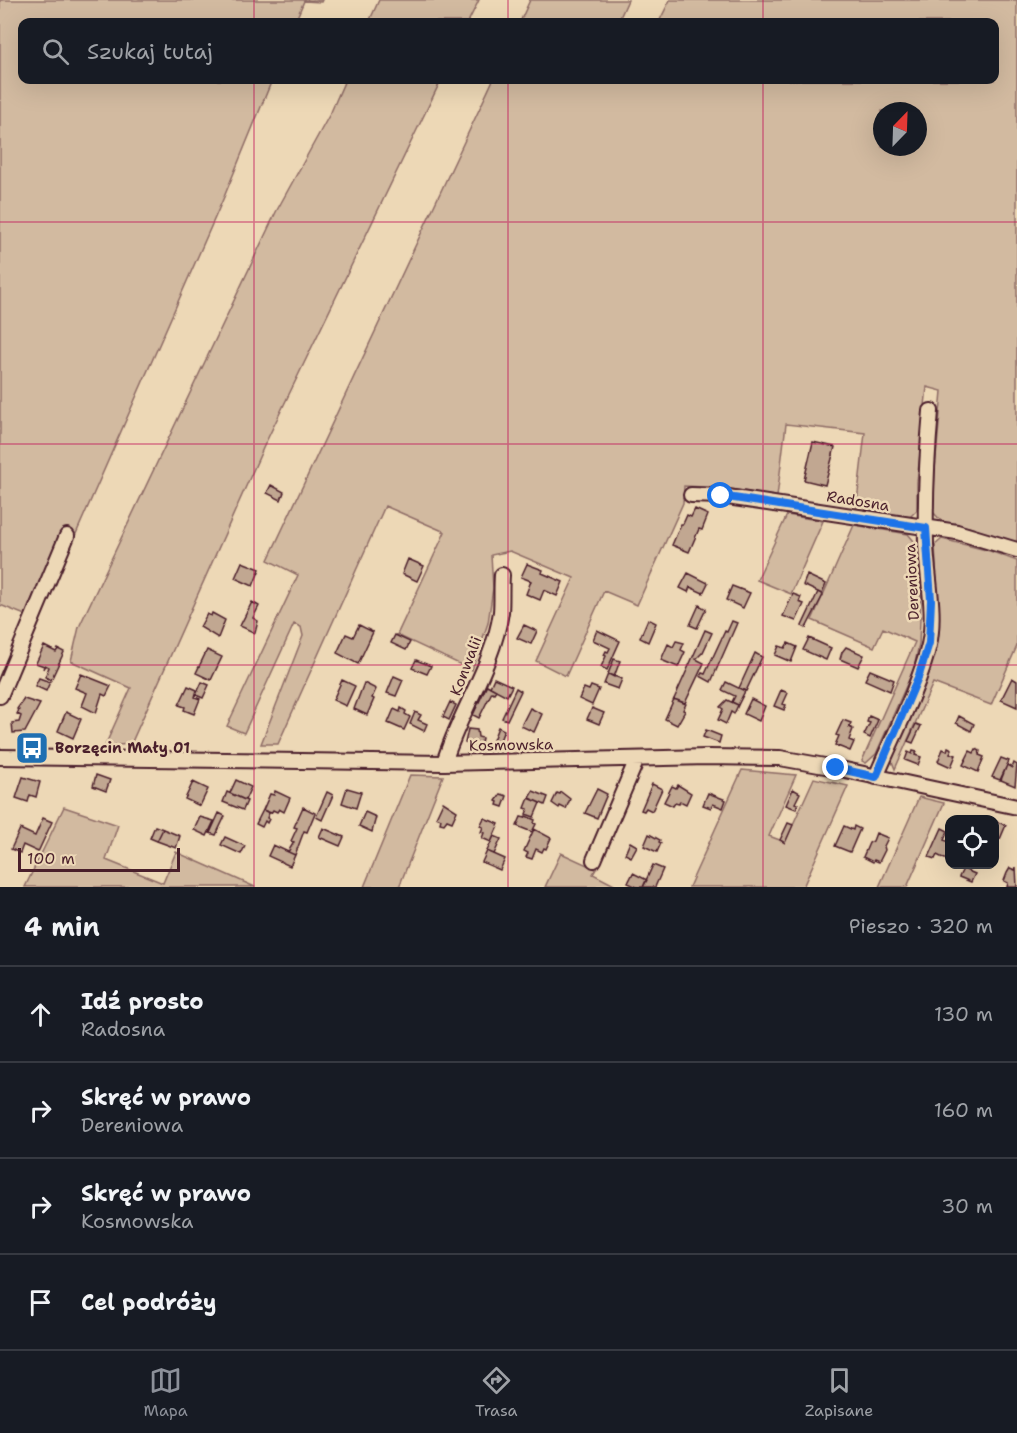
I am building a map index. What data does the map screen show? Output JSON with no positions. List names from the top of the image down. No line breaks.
{"streets":{"street":["Radosna","Dereniowa","Konwalii","Kosmowska"]},"crossings":[["Radosna","Dereniowa"],["Dereniowa","Kosmowska"],["Konwalii","Kosmowska"]],"places":{"bus stop":["Borzęcin Mały 01"]},"scale_bar":"100 m","north":"top right","page":{"search":"Szukaj tutaj","scale":"100 m","heading":["4 min","Pieszo · 320 m"],"list":[["Idź prosto","Radosna","130 m"],["Skręć w prawo","Dereniowa","160 m"],["Skręć w prawo","Kosmowska","30 m"],"Cel podróży"],"nav":["Mapa","Trasa","Zapisane"]}}
